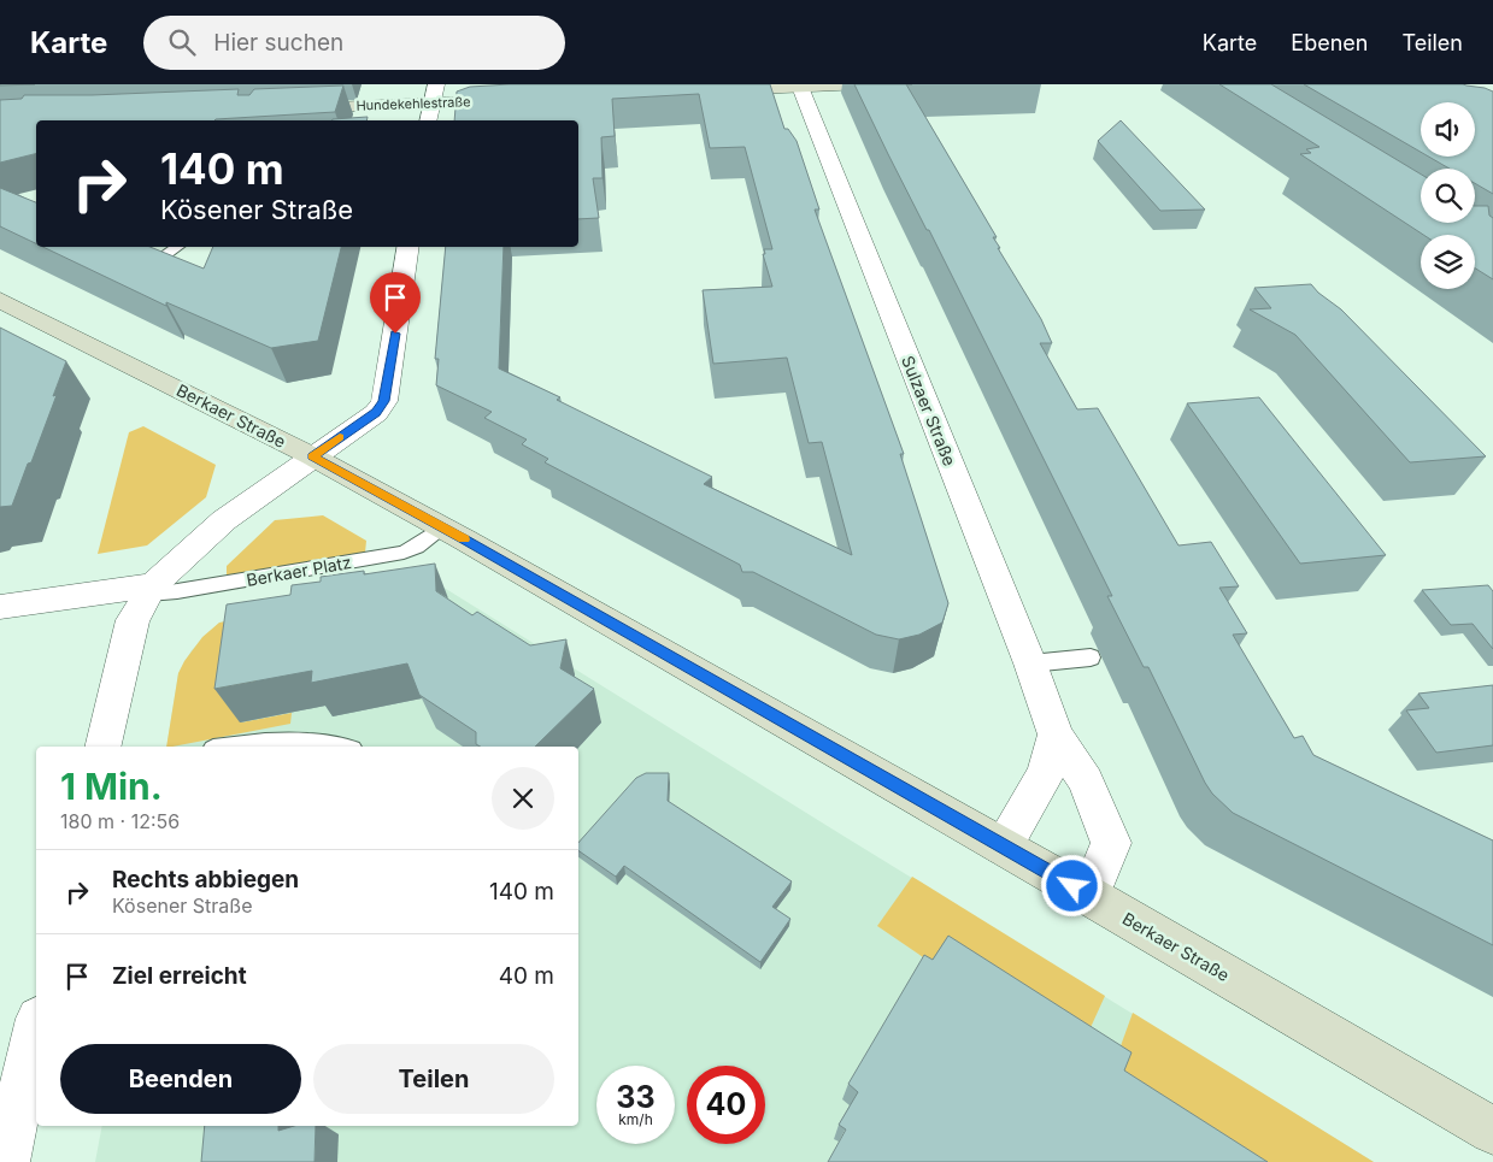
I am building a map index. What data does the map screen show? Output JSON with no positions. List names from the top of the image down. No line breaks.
{"streets":{"street":["Hundekehlestraße","Sulzaer Straße","Berkaer Straße"],"lane":["Berkaer Platz"]},"crossings":[["Sulzaer Straße","Berkaer Straße"],["Berkaer Straße","Berkaer Platz"]],"page":{"header":"Karte","search":"Hier suchen","nav":["Karte","Ebenen","Teilen"],"turn":["140 m","Kösener Straße"],"heading":["1 Min.","180 m · 12:56"],"list":[{"name":"Rechts abbiegen","note":"Kösener Straße","value":"140 m"},{"name":"Ziel erreicht","value":"40 m"}],"buttons":["Beenden","Teilen"],"speed":"33 km/h","limit":"40"}}
